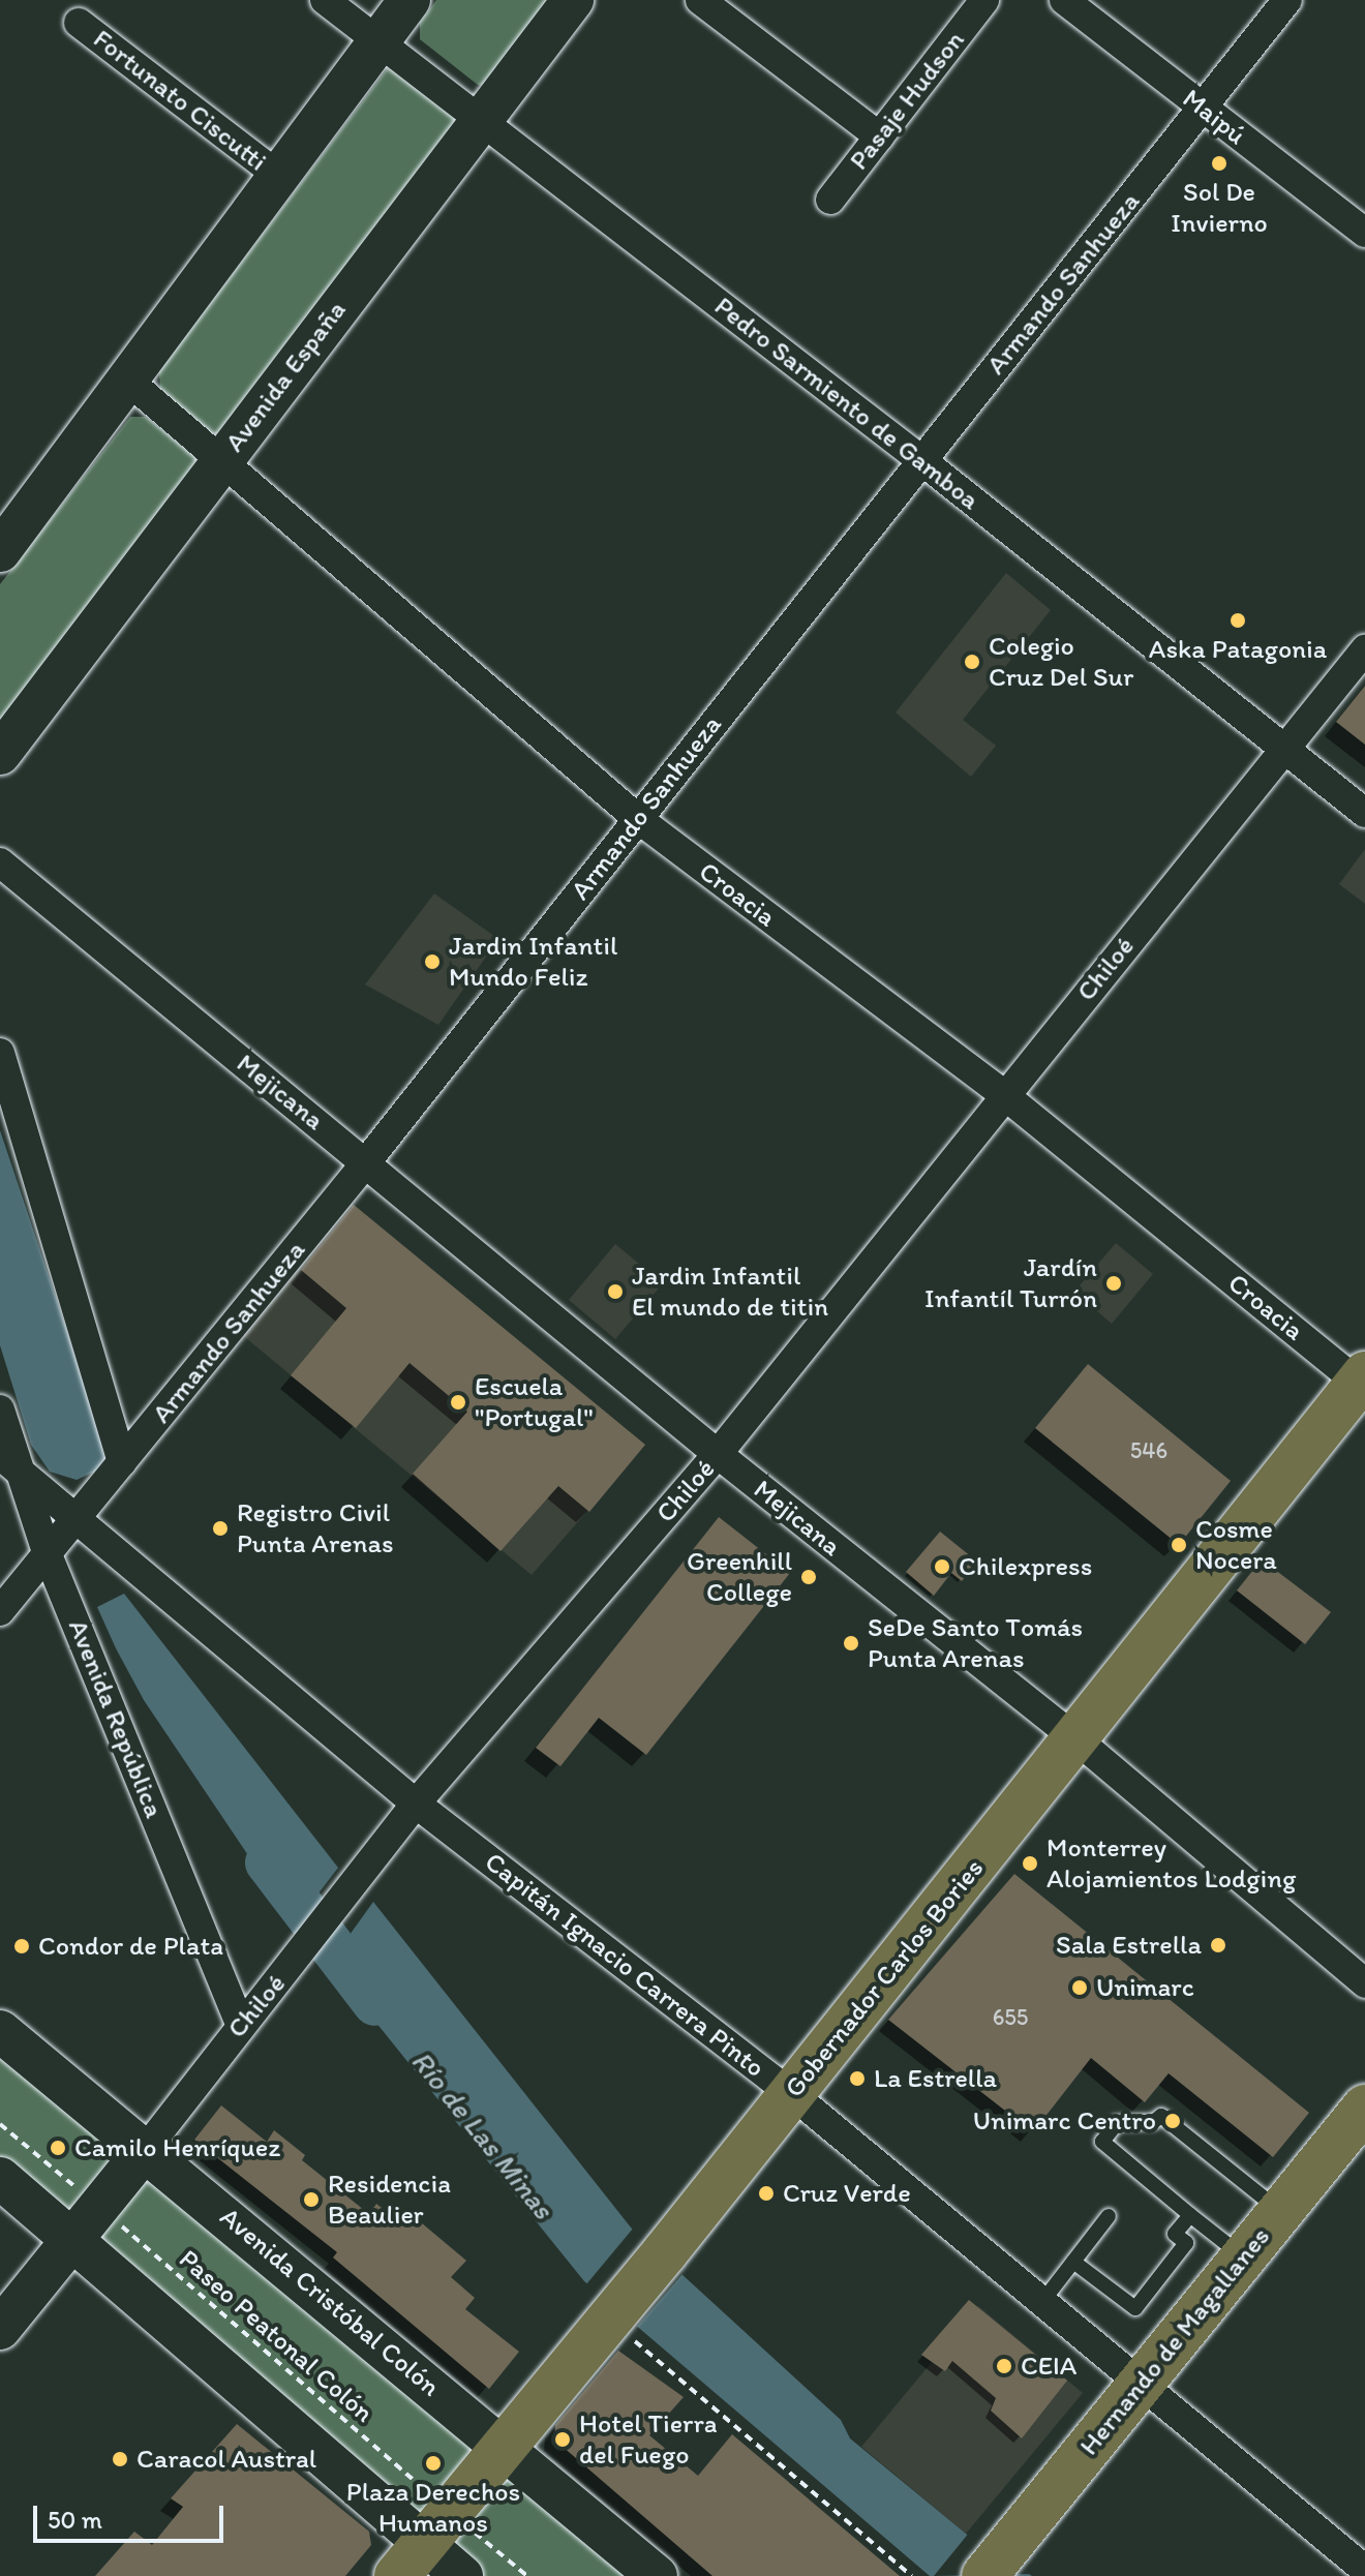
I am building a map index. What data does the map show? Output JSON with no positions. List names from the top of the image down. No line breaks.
{"streets":{"main road":["Avenida España","Chiloé","Gobernador Carlos Bories","Avenida Cristóbal Colón","Hernando de Magallanes"],"street":["Fortunato Ciscutti","Pasaje Hudson","Maipú","Armando Sanhueza","Pedro Sarmiento de Gamboa","Croacia","Mejicana","Avenida República","Capitán Ignacio Carrera Pinto"],"path":["Paseo Peatonal Colón"]},"crossings":[["Maipú","Armando Sanhueza"],["Armando Sanhueza","Pedro Sarmiento de Gamboa"],["Armando Sanhueza","Croacia"],["Armando Sanhueza","Mejicana"],["Armando Sanhueza","Avenida República"],["Armando Sanhueza","Capitán Ignacio Carrera Pinto"],["Avenida España","Pedro Sarmiento de Gamboa"],["Avenida España","Croacia"],["Pedro Sarmiento de Gamboa","Chiloé"],["Croacia","Chiloé"],["Croacia","Gobernador Carlos Bories"],["Chiloé","Mejicana"],["Chiloé","Avenida República"],["Chiloé","Capitán Ignacio Carrera Pinto"],["Chiloé","Avenida Cristóbal Colón"],["Chiloé","Paseo Peatonal Colón"],["Mejicana","Gobernador Carlos Bories"],["Avenida República","Capitán Ignacio Carrera Pinto"],["Capitán Ignacio Carrera Pinto","Gobernador Carlos Bories"],["Capitán Ignacio Carrera Pinto","Hernando de Magallanes"],["Gobernador Carlos Bories","Avenida Cristóbal Colón"],["Gobernador Carlos Bories","Paseo Peatonal Colón"]],"water":["Río de Las Minas"],"places":["Sol De Invierno","Aska Patagonia","Colegio Cruz Del Sur","Jardin Infantil Mundo Feliz","Jardín Infantíl Turrón","Jardin Infantil El mundo de titin","Escuela \"Portugal\"","Registro Civil Punta Arenas","Cosme Nocera","Chilexpress","Greenhill College","SeDe Santo Tomás Punta Arenas","Monterrey Alojamientos Lodging","Sala Estrella","Condor de Plata","Unimarc","La Estrella","Unimarc Centro","Camilo Henríquez","Cruz Verde","Residencia Beaulier","CEIA","Hotel Tierra del Fuego","Caracol Austral","Plaza Derechos Humanos"],"house_numbers":["546","655"],"scale_bar":"50 m"}
